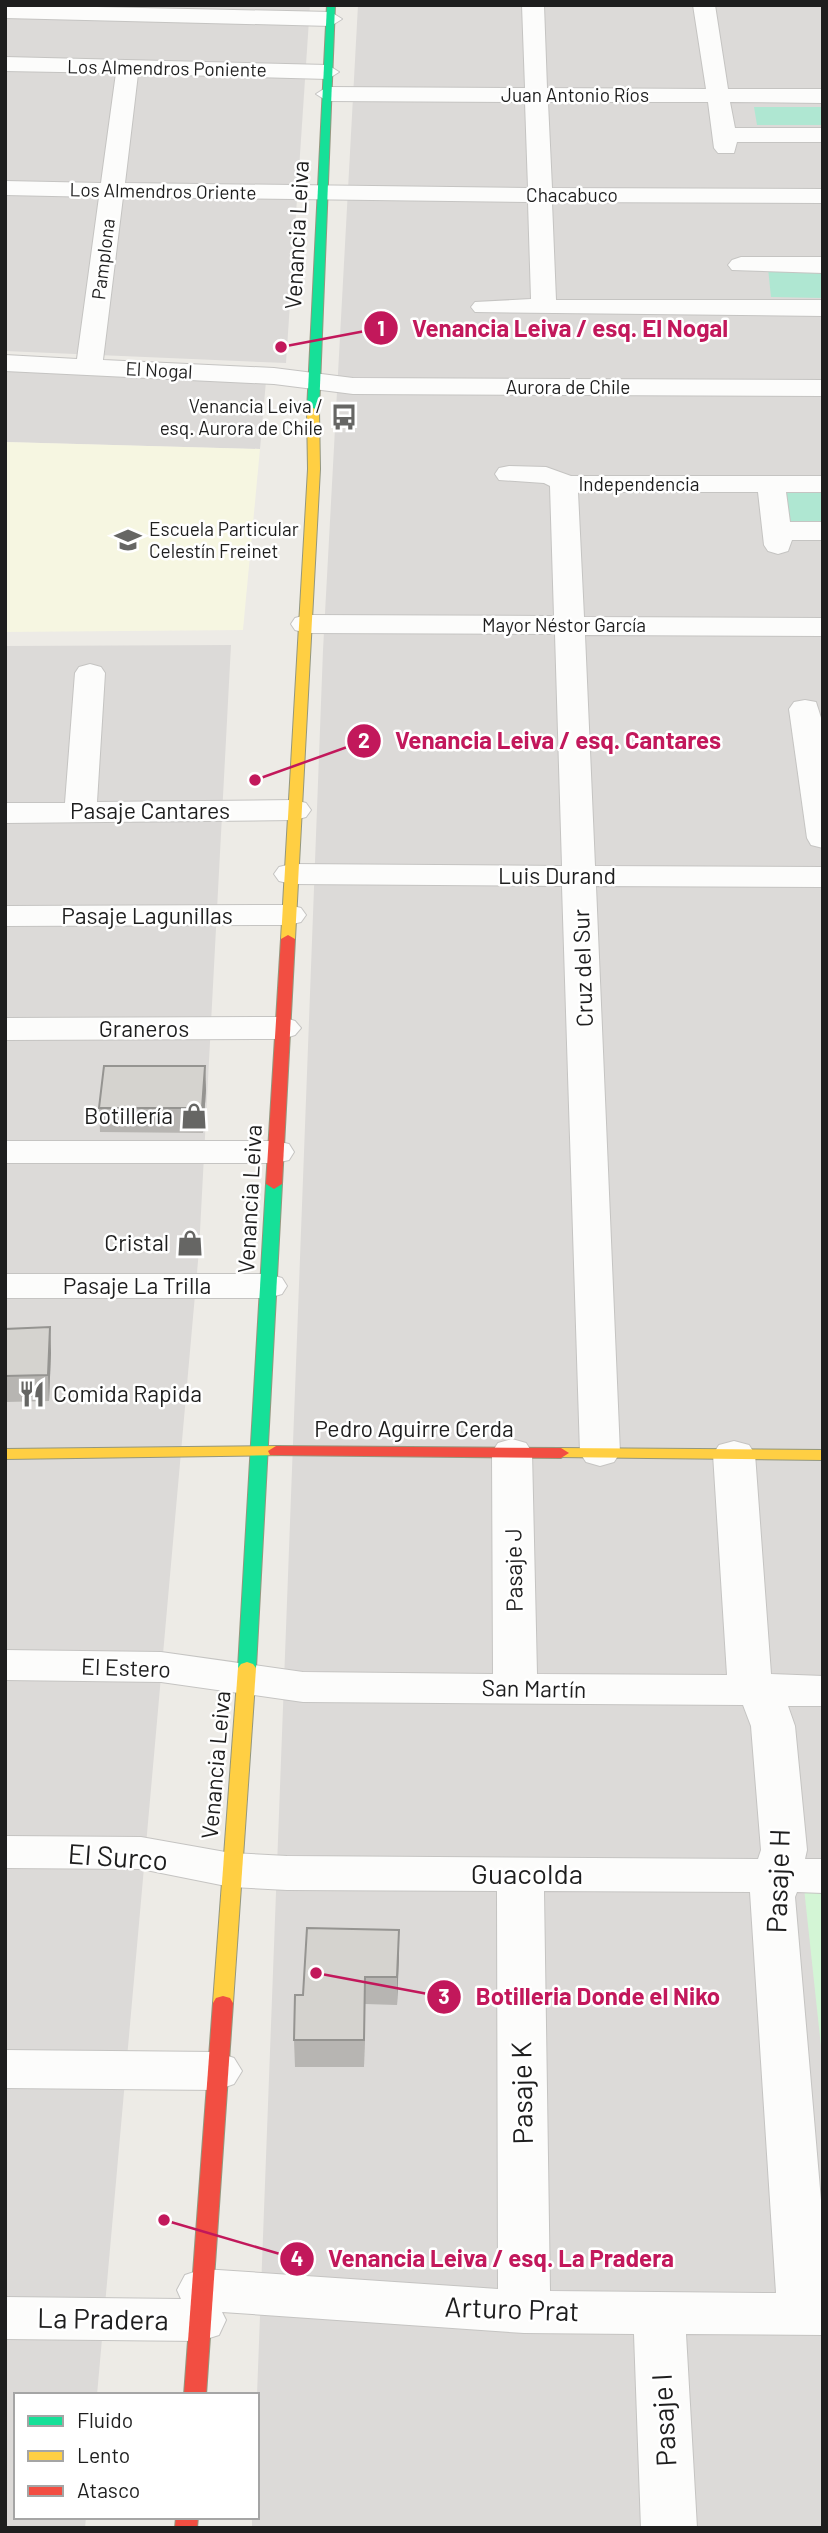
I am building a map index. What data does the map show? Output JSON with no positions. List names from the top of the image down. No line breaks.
{"streets":{"street":["Los Almendros Poniente","Juan Antonio Ríos","Los Almendros Oriente","Chacabuco","Venancia Leiva","Pamplona","El Nogal","Aurora de Chile","Independencia","Mayor Néstor García","Pasaje Cantares","Luis Durand","Pasaje Lagunillas","Cruz del Sur","Graneros","Pasaje La Trilla","Pedro Aguirre Cerda","Pasaje J","El Estero","San Martín","El Surco","Guacolda","Pasaje H","Pasaje K","Arturo Prat","La Pradera","Pasaje I"]},"crossings":[["Los Almendros Poniente","Juan Antonio Ríos"],["Los Almendros Poniente","Venancia Leiva"],["Los Almendros Poniente","Pamplona"],["Juan Antonio Ríos","Venancia Leiva"],["Los Almendros Oriente","Chacabuco"],["Los Almendros Oriente","Venancia Leiva"],["Los Almendros Oriente","Pamplona"],["Chacabuco","Venancia Leiva"],["Venancia Leiva","El Nogal"],["Venancia Leiva","Aurora de Chile"],["Venancia Leiva","Mayor Néstor García"],["Venancia Leiva","Pasaje Cantares"],["Venancia Leiva","Luis Durand"],["Venancia Leiva","Pasaje Lagunillas"],["Venancia Leiva","Graneros"],["Venancia Leiva","Pasaje La Trilla"],["Venancia Leiva","Pedro Aguirre Cerda"],["Venancia Leiva","El Estero"],["Venancia Leiva","San Martín"],["Venancia Leiva","El Surco"],["Venancia Leiva","Guacolda"],["Venancia Leiva","Arturo Prat"],["Venancia Leiva","La Pradera"],["Pamplona","El Nogal"],["El Nogal","Aurora de Chile"],["Independencia","Cruz del Sur"],["Mayor Néstor García","Cruz del Sur"],["Luis Durand","Cruz del Sur"],["Cruz del Sur","Pedro Aguirre Cerda"],["Pedro Aguirre Cerda","Pasaje J"],["Pedro Aguirre Cerda","Pasaje H"],["Pasaje J","San Martín"],["El Estero","San Martín"],["San Martín","Pasaje H"],["El Surco","Guacolda"],["Guacolda","Pasaje H"],["Guacolda","Pasaje K"],["Pasaje H","Arturo Prat"],["Pasaje K","Arturo Prat"],["Arturo Prat","La Pradera"],["Arturo Prat","Pasaje I"]],"places":{"other":["Venancia Leiva / esq. El Nogal","Venancia Leiva / esq. Cantares","Botilleria Donde el Niko","Venancia Leiva / esq. La Pradera"],"bus stop":["Venancia Leiva / esq. Aurora de Chile"],"school or university":["Escuela Particular Celestín Freinet"],"shop":["Botillería","Cristal"],"restaurant":["Comida Rapida"]},"legend":["Fluido","Lento","Atasco"]}
